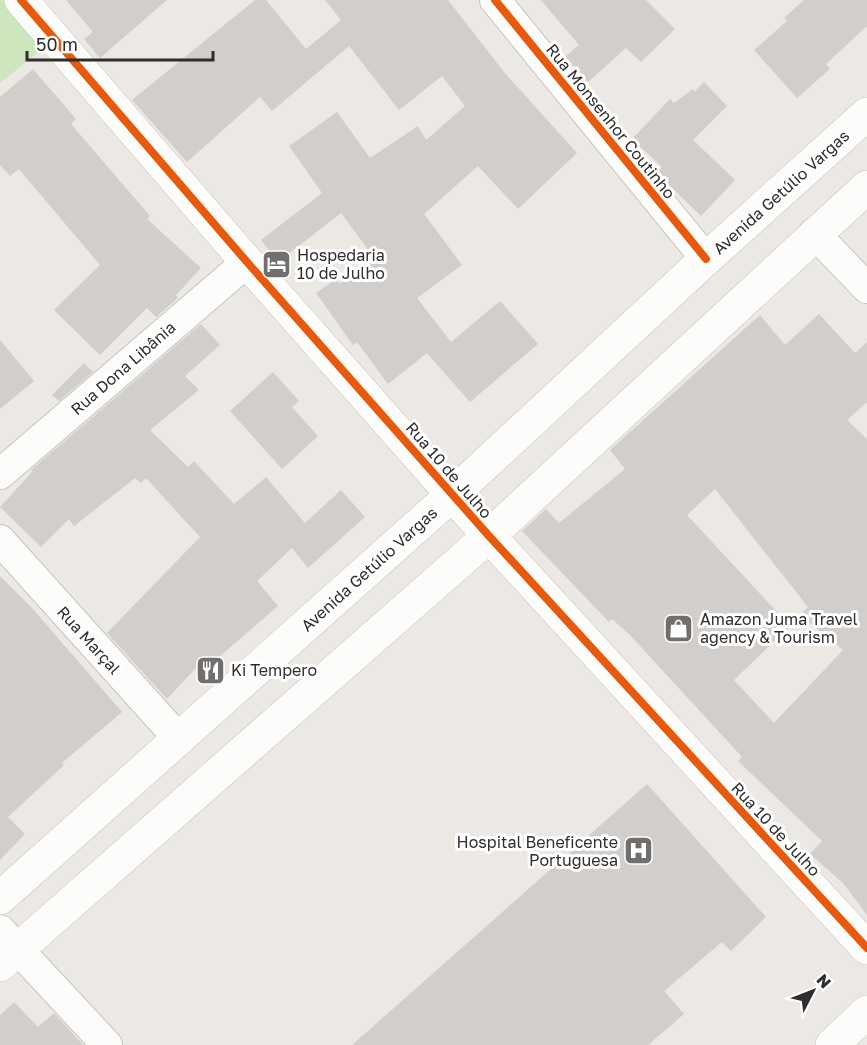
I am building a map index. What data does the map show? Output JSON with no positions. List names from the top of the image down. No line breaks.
{"streets":{"main road":["Avenida Getúlio Vargas","Rua 10 de Julho"],"street":["Rua Monsenhor Coutinho","Rua Dona Libânia","Rua Marçal"]},"crossings":[["Rua Monsenhor Coutinho","Avenida Getúlio Vargas"],["Avenida Getúlio Vargas","Rua 10 de Julho"],["Avenida Getúlio Vargas","Rua Marçal"],["Rua Dona Libânia","Rua 10 de Julho"]],"places":{"hotel":["Hospedaria 10 de Julho"],"shop":["Amazon Juma Travel agency & Tourism"],"restaurant":["Ki Tempero"],"hospital":["Hospital Beneficente Portuguesa"]},"scale_bar":"50 m","north":"top right"}
